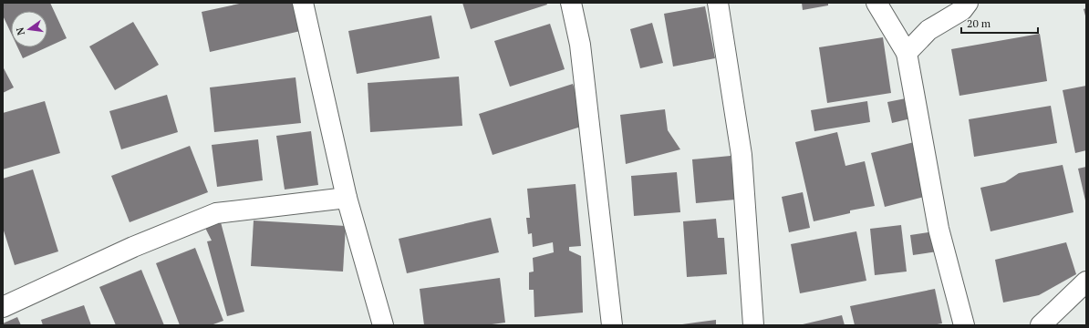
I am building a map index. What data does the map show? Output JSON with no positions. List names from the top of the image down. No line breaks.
{"scale_bar":"20 m","north":"left"}
